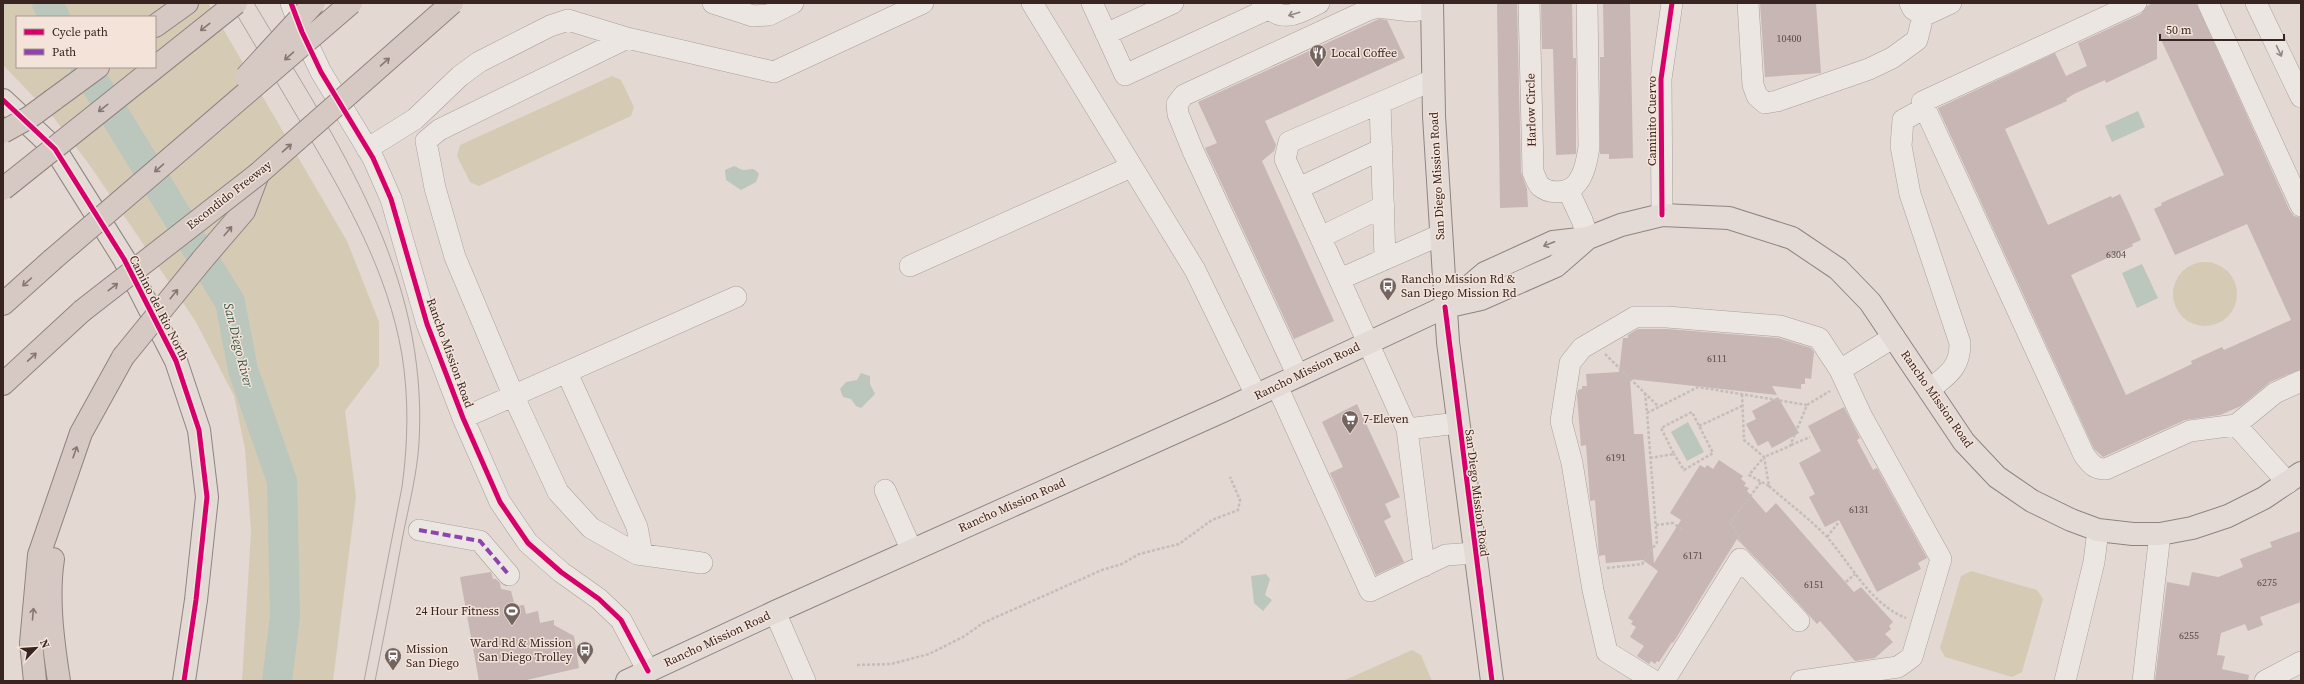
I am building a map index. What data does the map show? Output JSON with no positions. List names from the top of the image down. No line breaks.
{"streets":{"highway":["Escondido Freeway"],"main road":["San Diego Mission Road","Camino del Rio North","Rancho Mission Road"],"street":["Harlow Circle","Caminito Cuervo"]},"crossings":[["Caminito Cuervo","Rancho Mission Road"],["San Diego Mission Road","Rancho Mission Road"]],"water":["San Diego River"],"places":{"restaurant":["Local Coffee"],"bus stop":["Rancho Mission Rd & San Diego Mission Rd","Ward Rd & Mission San Diego Trolley"],"supermarket":["7-Eleven"],"sports":["24 Hour Fitness"],"station":["Mission San Diego"]},"house_numbers":["10400","6304","6111","6191","6131","6171","6275","6151","6255"],"legend":["Cycle path","Path"],"scale_bar":"50 m","north":"top right"}
